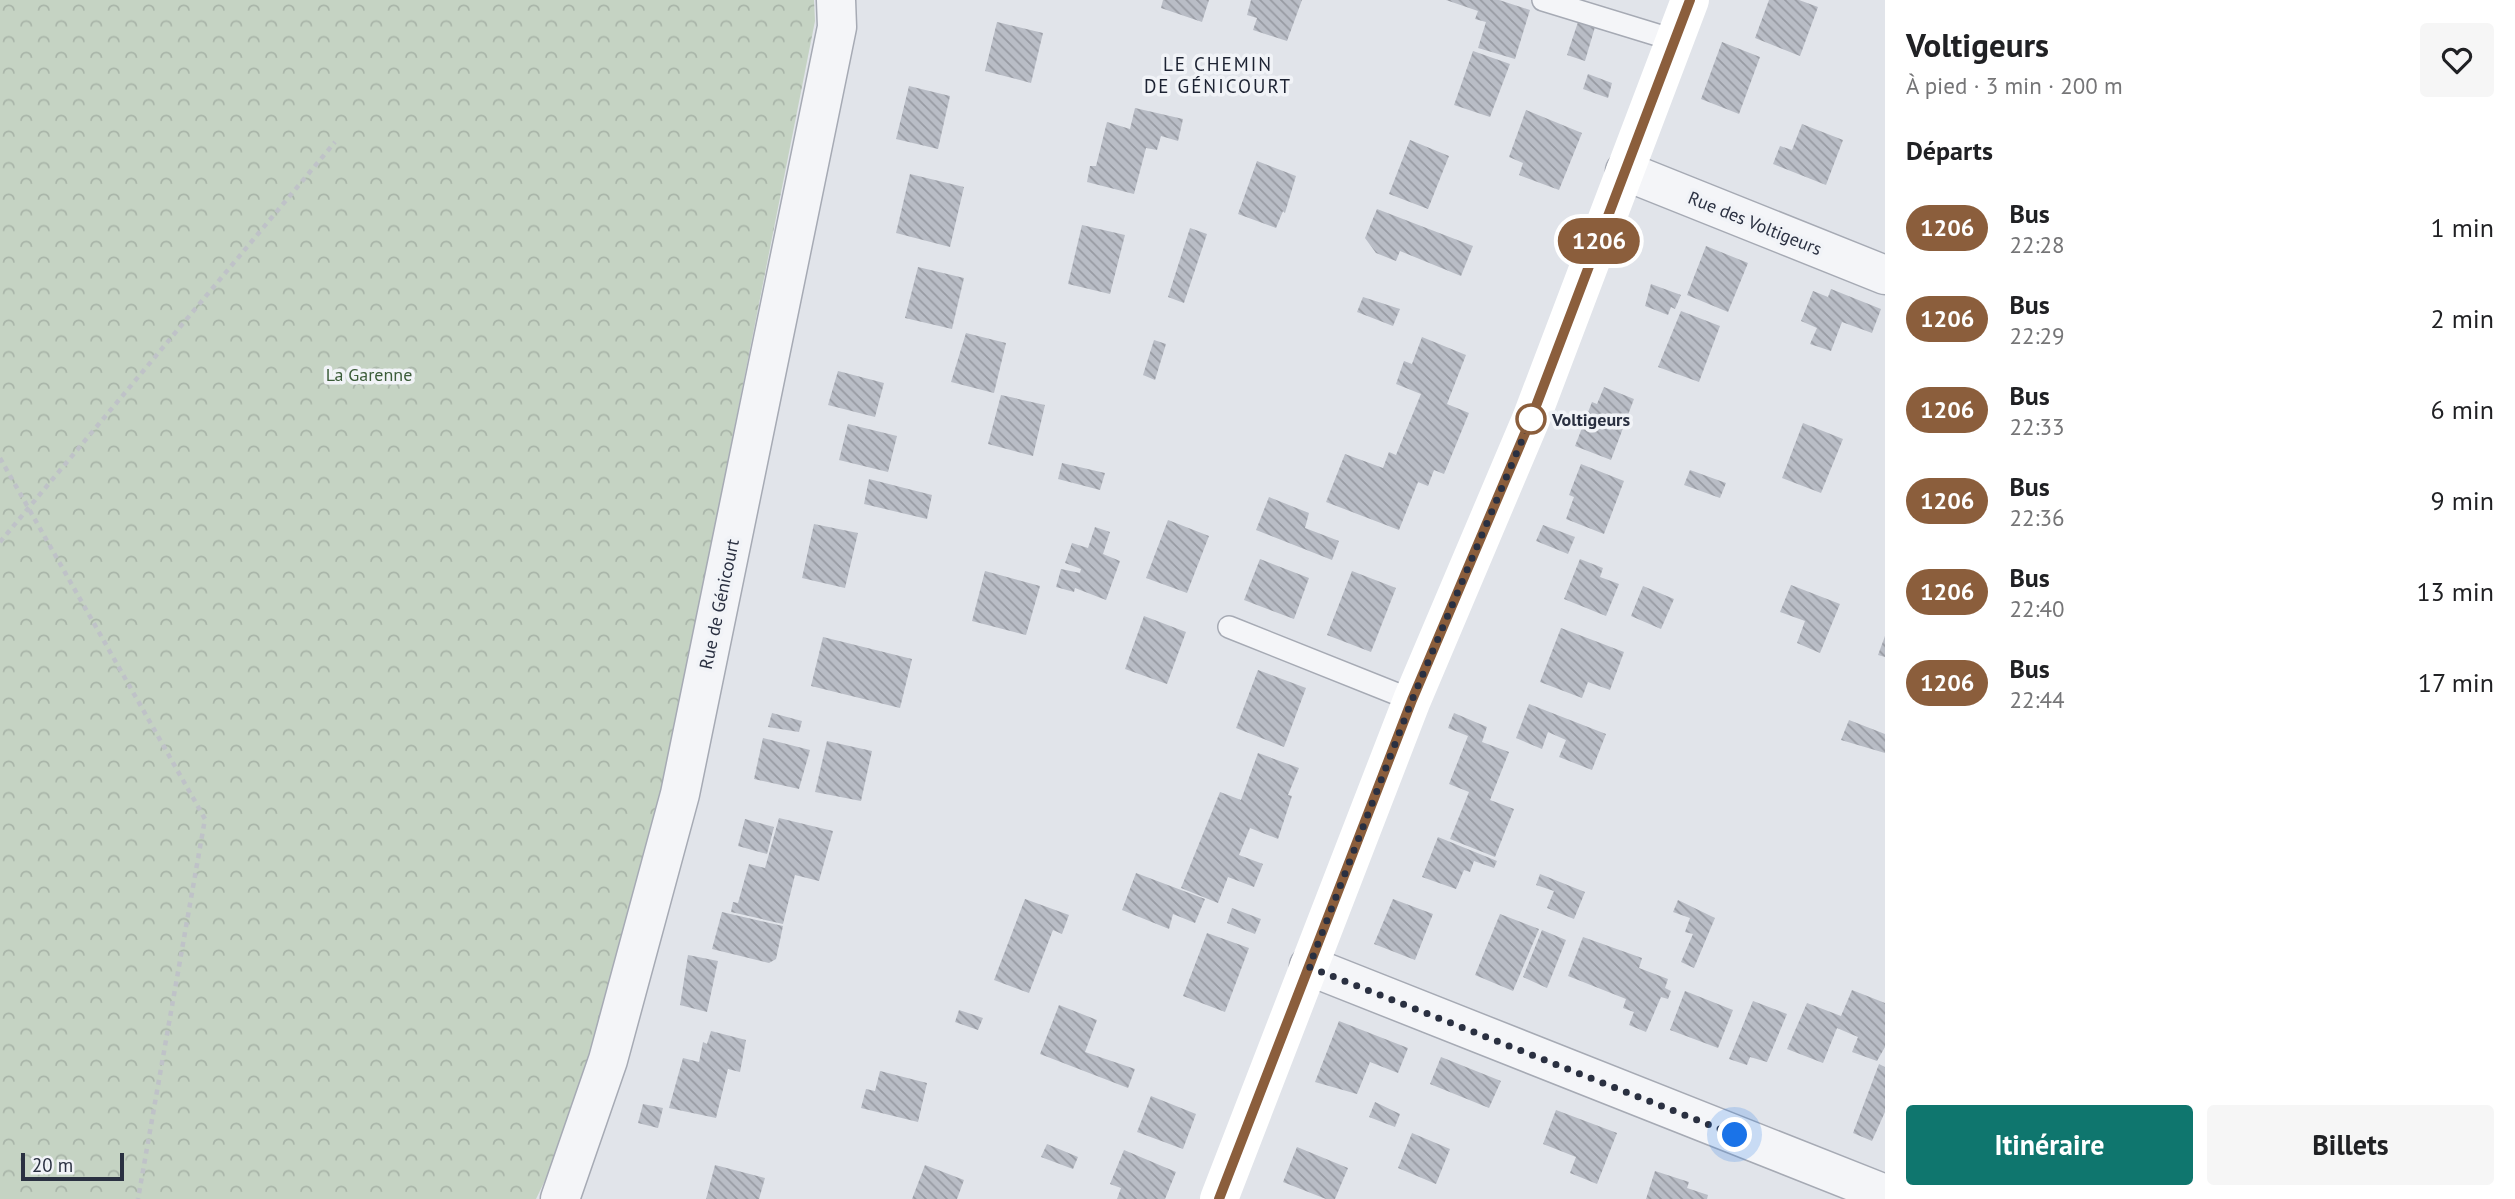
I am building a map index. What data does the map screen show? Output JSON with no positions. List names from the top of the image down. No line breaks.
{"streets":{"street":["Rue des Voltigeurs","Rue de Génicourt"]},"districts":["LE CHEMIN DE GÉNICOURT"],"parks":["La Garenne"],"places":["Voltigeurs"],"lines":["bus line 1206"],"scale_bar":"20 m","page":{"on_map":"1206","heading":[["Voltigeurs","À pied · 3 min · 200 m"],"Départs"],"list":[{"mark":"1206","name":"Bus","note":"22:28","value":"1 min"},{"mark":"1206","name":"Bus","note":"22:29","value":"2 min"},{"mark":"1206","name":"Bus","note":"22:33","value":"6 min"},{"mark":"1206","name":"Bus","note":"22:36","value":"9 min"},{"mark":"1206","name":"Bus","note":"22:40","value":"13 min"},{"mark":"1206","name":"Bus","note":"22:44","value":"17 min"}],"buttons":["Itinéraire","Billets"],"scale":"20 m"}}
